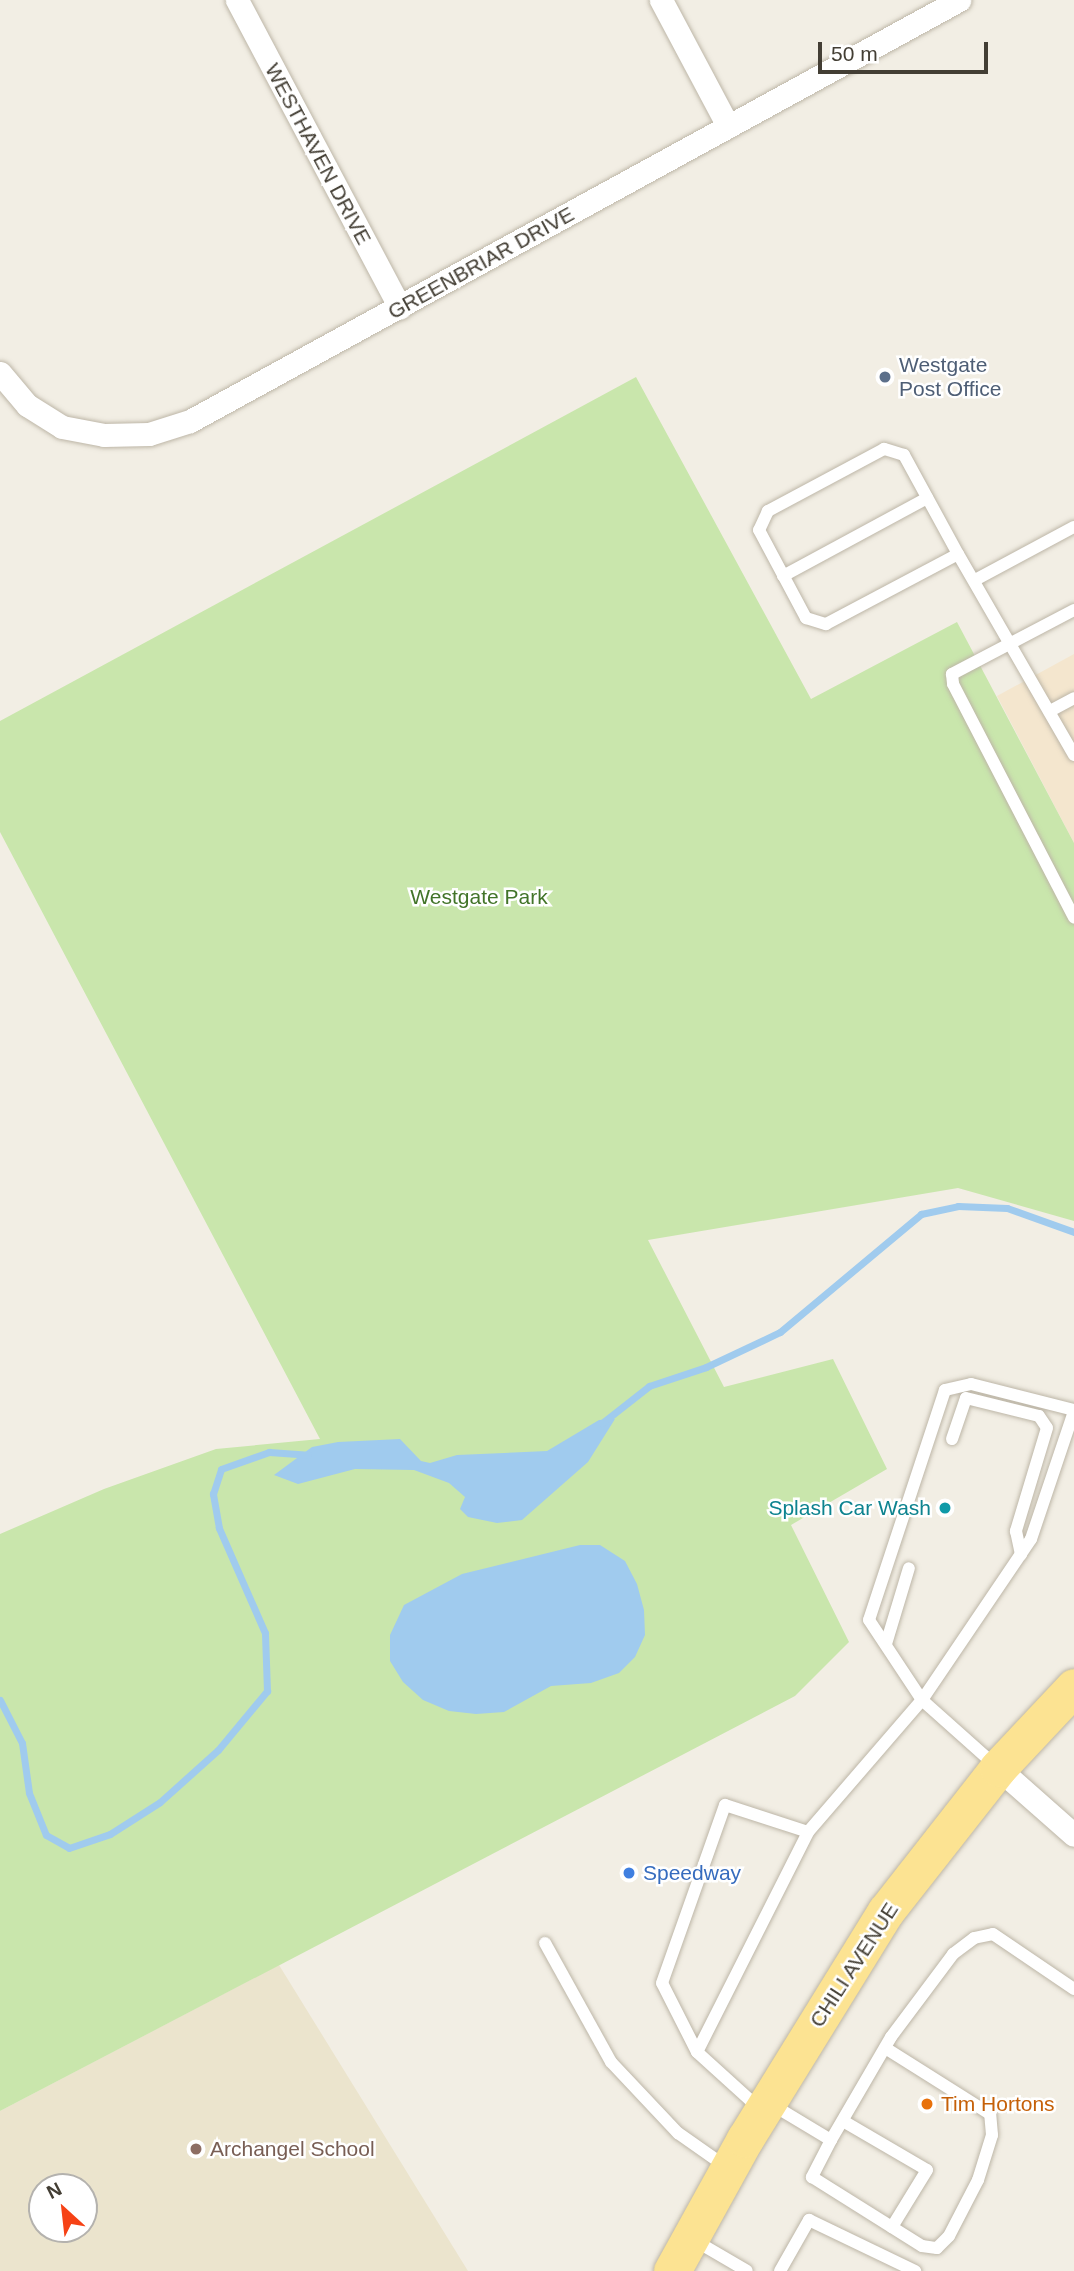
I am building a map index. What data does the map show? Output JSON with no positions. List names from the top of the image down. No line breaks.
{"streets":{"main road":["CHILI AVENUE"],"street":["WESTHAVEN DRIVE","GREENBRIAR DRIVE"]},"crossings":[["WESTHAVEN DRIVE","GREENBRIAR DRIVE"]],"parks":["Westgate Park"],"places":["Westgate Post Office","Splash Car Wash","Speedway","Tim Hortons","Archangel School"],"scale_bar":"50 m","north":"top left"}
